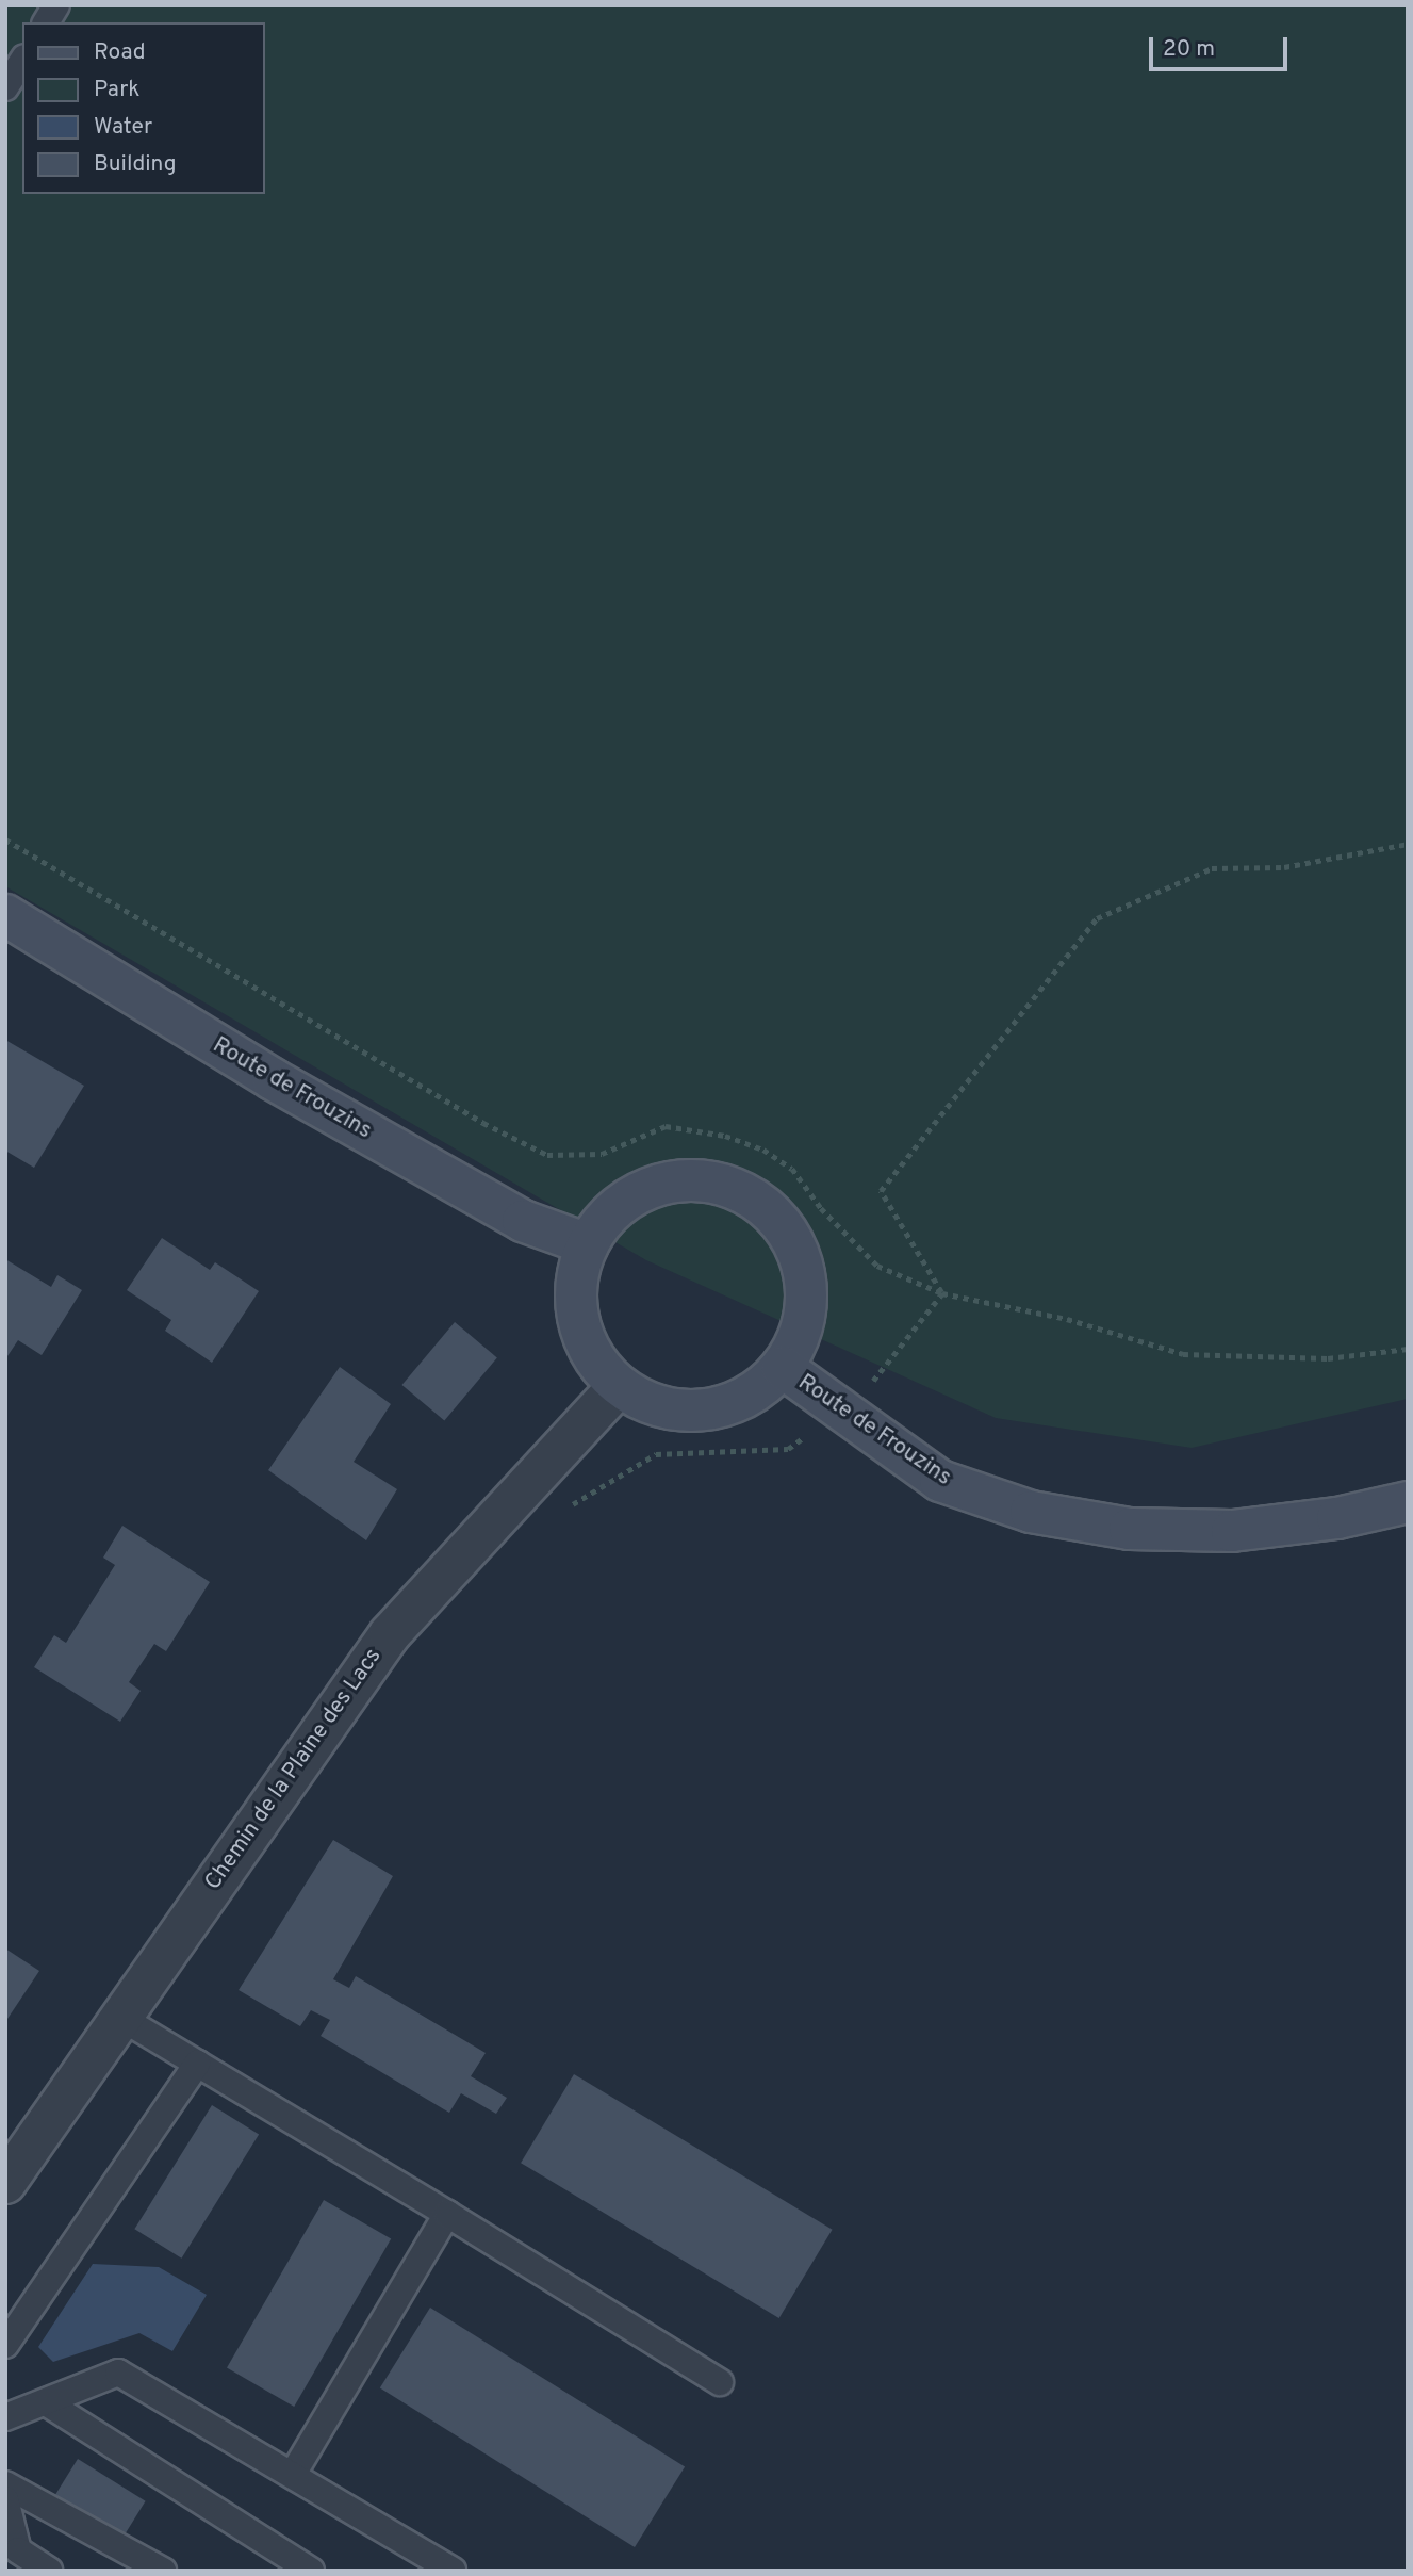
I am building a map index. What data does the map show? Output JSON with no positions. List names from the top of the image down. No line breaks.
{"streets":{"main road":["Route de Frouzins"],"street":["Chemin de la Plaine des Lacs"]},"crossings":[["Route de Frouzins","Chemin de la Plaine des Lacs"]],"legend":["Road","Park","Water","Building"],"scale_bar":"20 m"}
